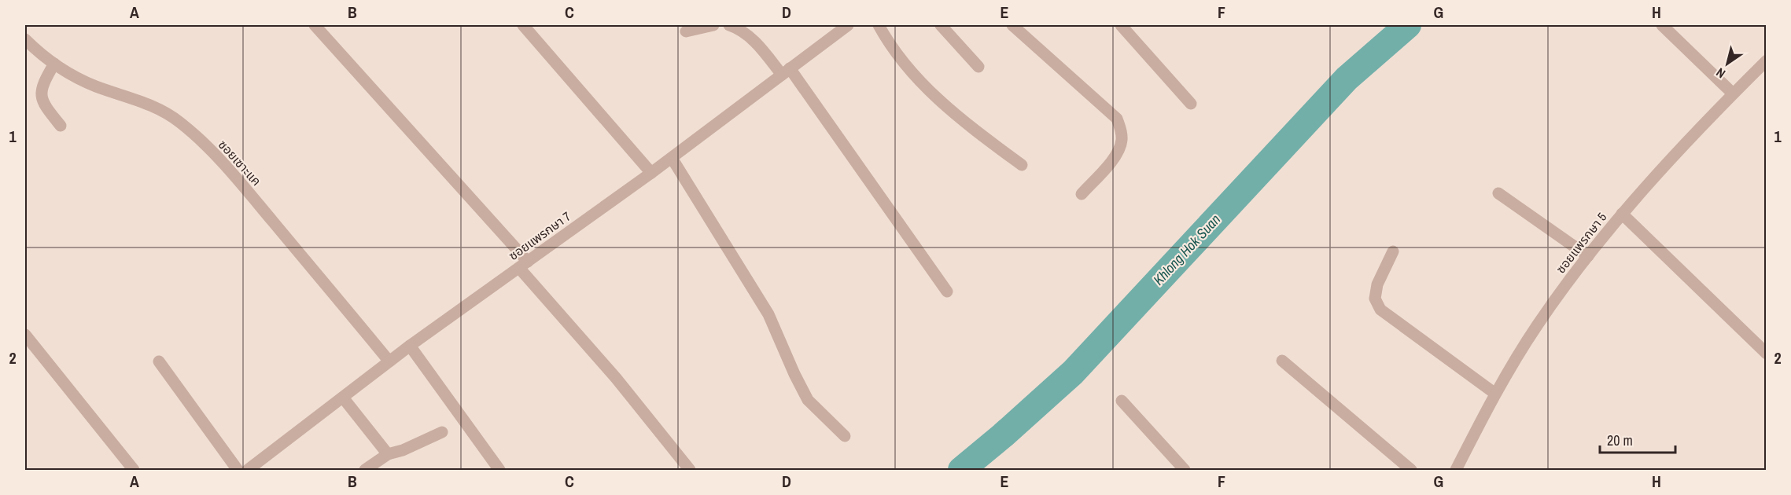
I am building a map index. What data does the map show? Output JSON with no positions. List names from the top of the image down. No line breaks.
{"streets":{"street":["ซอยเซาะแค","ซอยแพรกษา 7","ซอยแพรกษา 5"]},"crossings":[["ซอยเซาะแค","ซอยแพรกษา 7"]],"water":["Khlong Hok Suan"],"scale_bar":"20 m","north":"bottom left","grid":{"columns":["A","B","C","D","E","F","G","H"],"rows":["1","2"]}}
